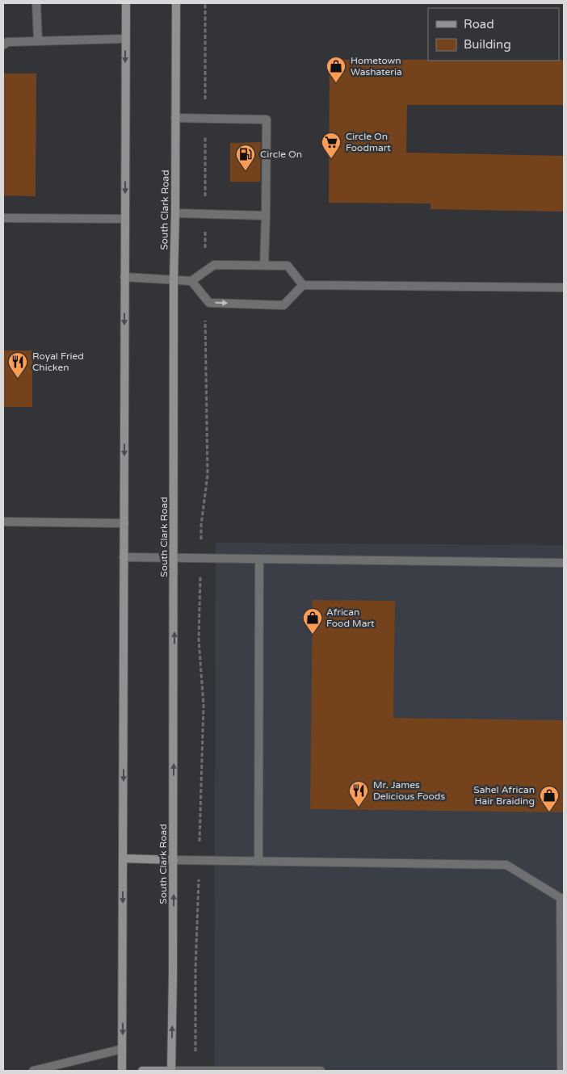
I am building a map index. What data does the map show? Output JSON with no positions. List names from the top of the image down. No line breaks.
{"streets":{"main road":["South Clark Road"]},"places":{"shop":["Hometown Washateria","African Food Mart","Sahel African Hair Braiding"],"supermarket":["Circle On Foodmart"],"fuel station":["Circle On"],"restaurant":["Royal Fried Chicken","Mr. James Delicious Foods"]},"legend":["Road","Building"]}
